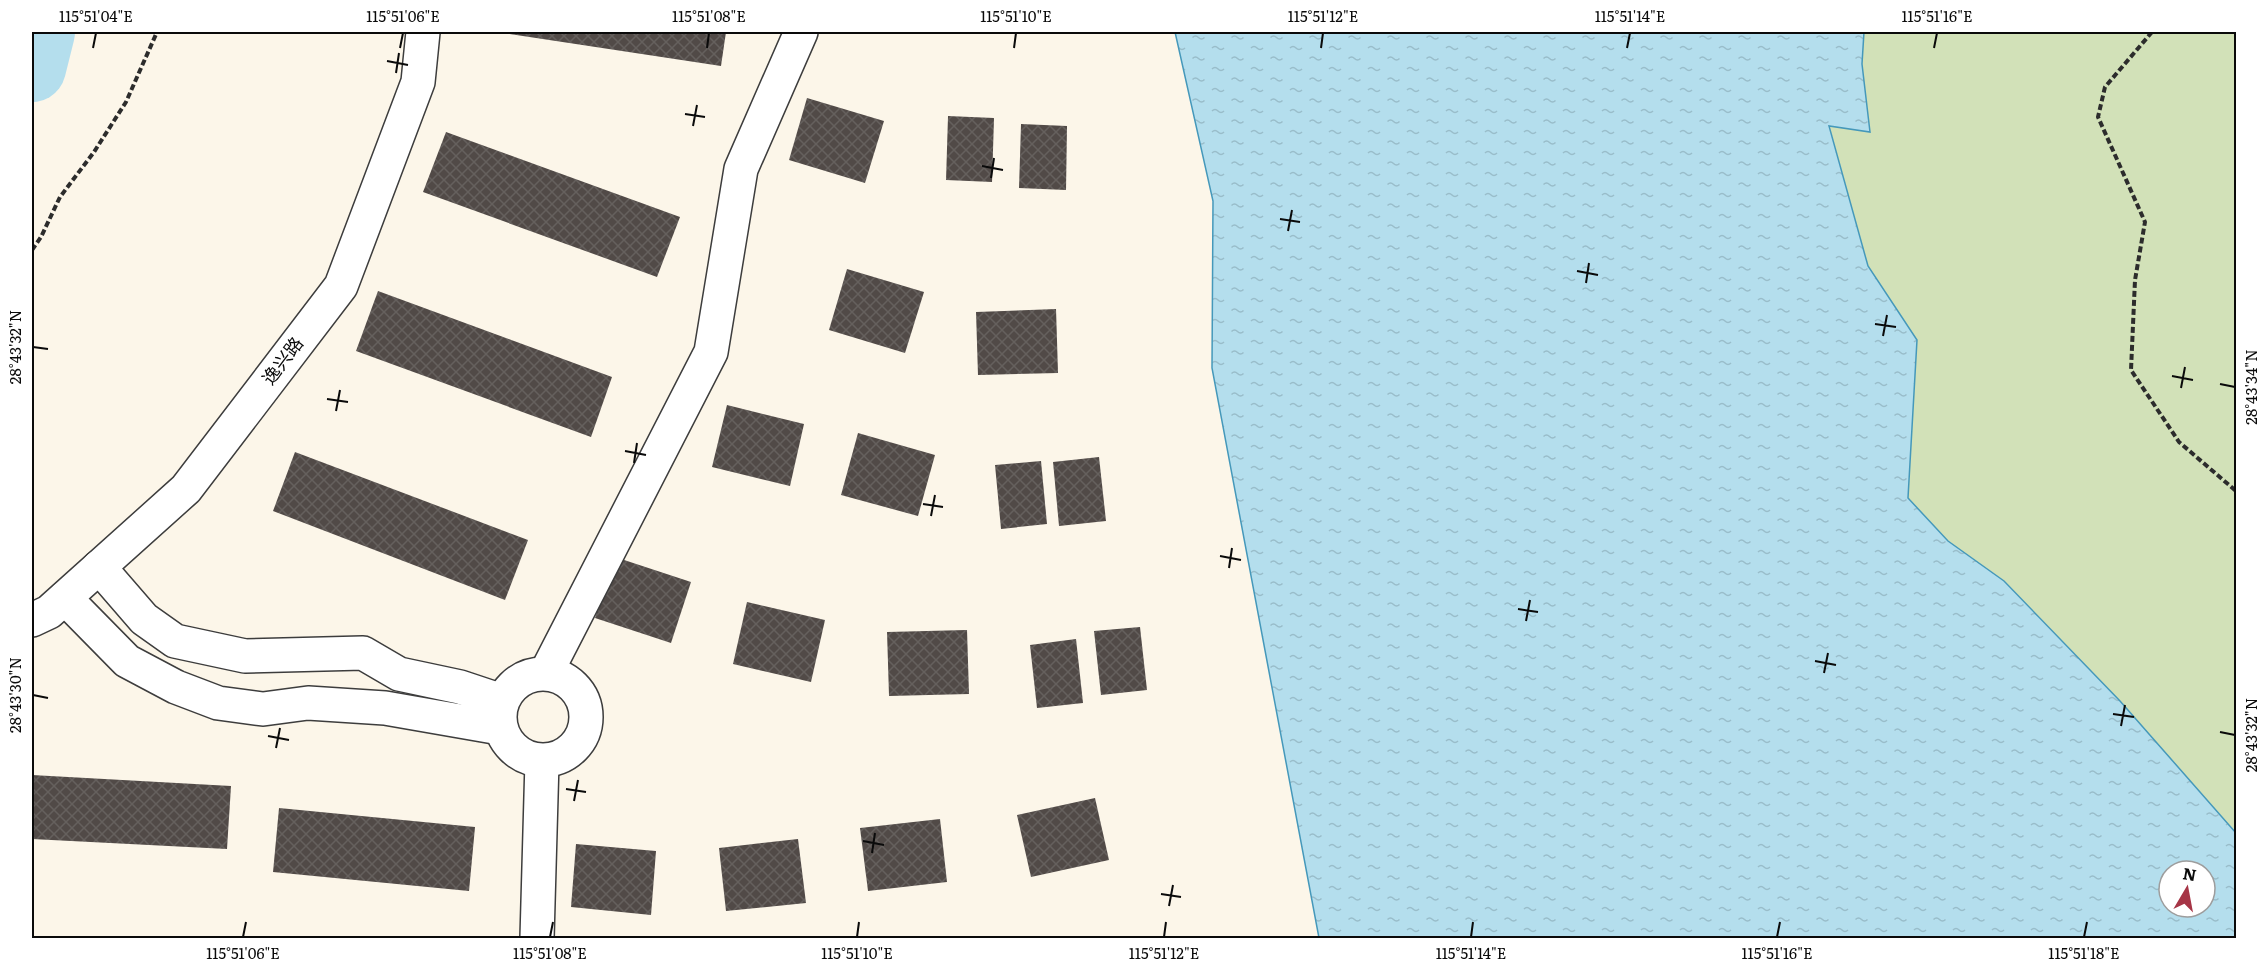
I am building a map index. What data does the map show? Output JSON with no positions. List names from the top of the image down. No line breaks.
{"streets":{"street":["逸兴路"]},"north":"top","coordinates":["115°51'04\"E","115°51'06\"E","115°51'08\"E","115°51'10\"E","115°51'12\"E","115°51'14\"E","115°51'16\"E","28°43'32\"N","28°43'34\"N","28°43'30\"N","115°51'18\"E"]}
